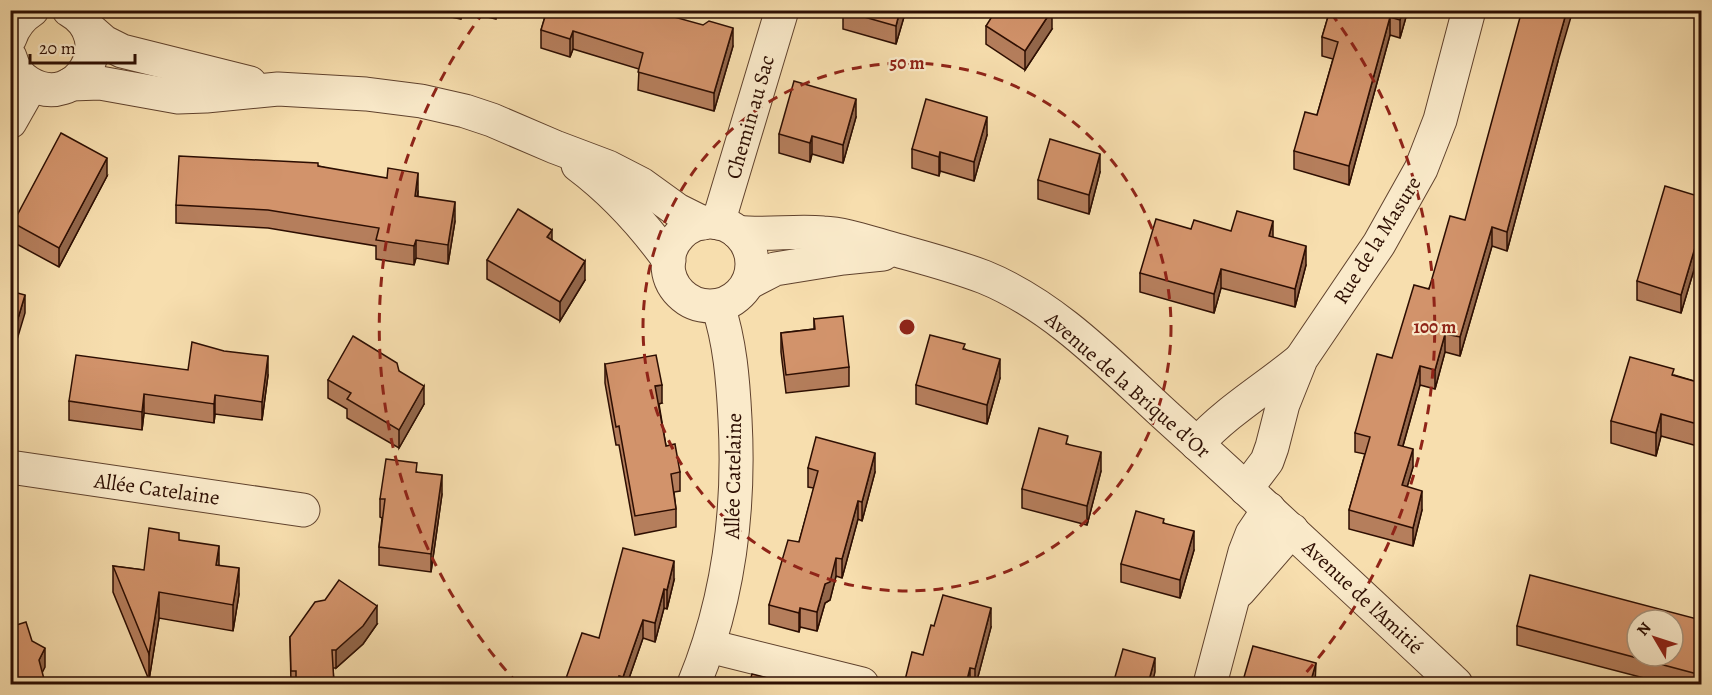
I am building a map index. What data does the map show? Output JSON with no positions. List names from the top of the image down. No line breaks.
{"streets":{"street":["Chemin au Sac","Rue de la Masure","Avenue de la Brique d'Or","Allée Catelaine","Avenue de l'Amitié"]},"crossings":[["Chemin au Sac","Avenue de la Brique d'Or"],["Chemin au Sac","Allée Catelaine"],["Rue de la Masure","Avenue de la Brique d'Or"],["Rue de la Masure","Avenue de l'Amitié"],["Avenue de la Brique d'Or","Allée Catelaine"],["Avenue de la Brique d'Or","Avenue de l'Amitié"]],"scale_bar":"20 m","north":"top left","rings":["50 m","100 m"]}
